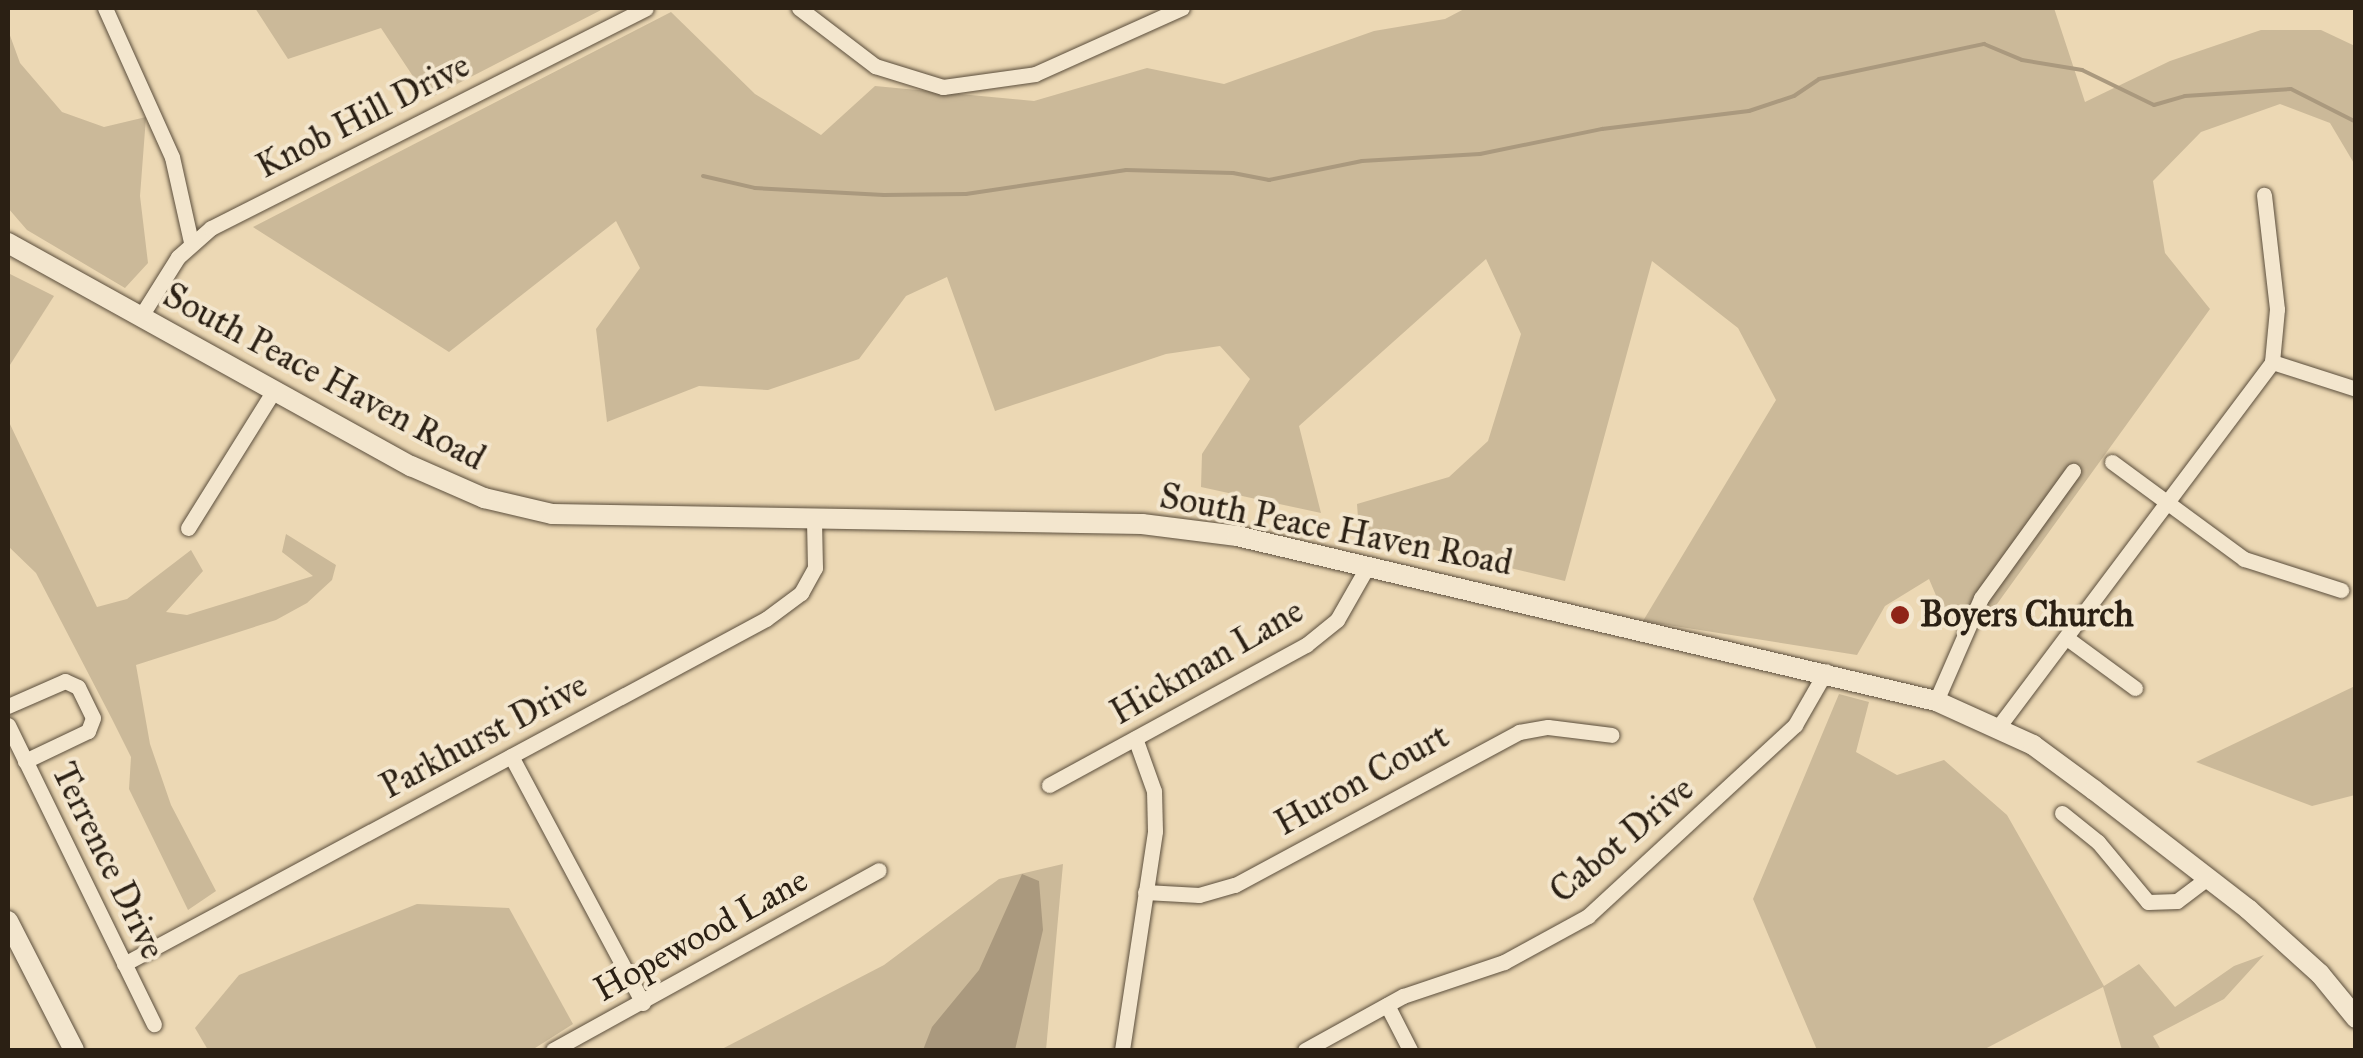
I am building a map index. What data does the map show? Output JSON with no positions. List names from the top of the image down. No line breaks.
{"streets":{"main road":["South Peace Haven Road"],"street":["Knob Hill Drive","Hickman Lane","Parkhurst Drive","Huron Court","Cabot Drive","Terrence Drive","Hopewood Lane"]},"crossings":[["Knob Hill Drive","South Peace Haven Road"],["South Peace Haven Road","Hickman Lane"],["South Peace Haven Road","Parkhurst Drive"],["South Peace Haven Road","Cabot Drive"],["Parkhurst Drive","Terrence Drive"]],"places":["Boyers Church"]}
